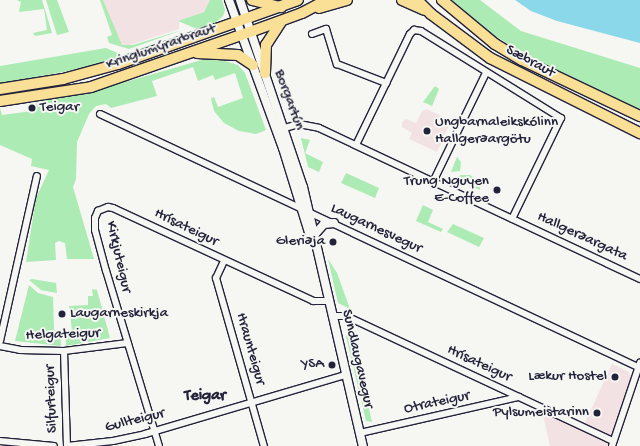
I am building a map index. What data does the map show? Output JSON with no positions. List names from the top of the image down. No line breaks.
{"streets":{"main road":["Kringlumýrarbraut","Sæbraut"],"street":["Borgartún","Hrísateigur","Laugarnesvegur","Hallgerðargata","Kirkjuteigur","Helgateigur","Hraunteigur","Sundlaugavegur","Silfurteigur","Otrateigur","Gullteigur"]},"crossings":[["Kringlumýrarbraut","Borgartún"],["Borgartún","Laugarnesvegur"],["Borgartún","Hallgerðargata"],["Borgartún","Sundlaugavegur"],["Hrísateigur","Kirkjuteigur"],["Hrísateigur","Hraunteigur"],["Hrísateigur","Sundlaugavegur"],["Hrísateigur","Otrateigur"],["Laugarnesvegur","Sundlaugavegur"],["Kirkjuteigur","Helgateigur"],["Kirkjuteigur","Gullteigur"],["Helgateigur","Silfurteigur"],["Hraunteigur","Gullteigur"],["Sundlaugavegur","Otrateigur"],["Sundlaugavegur","Gullteigur"],["Silfurteigur","Gullteigur"]],"districts":["Teigar"],"places":["Teigar","Ungbarnaleikskólinn Hallgerðargötu","Trung Nguyen E-Coffee","Gleriðja","Laugarneskirkja","YSA","Lækur Hostel","Pylsumeistarinn"]}
